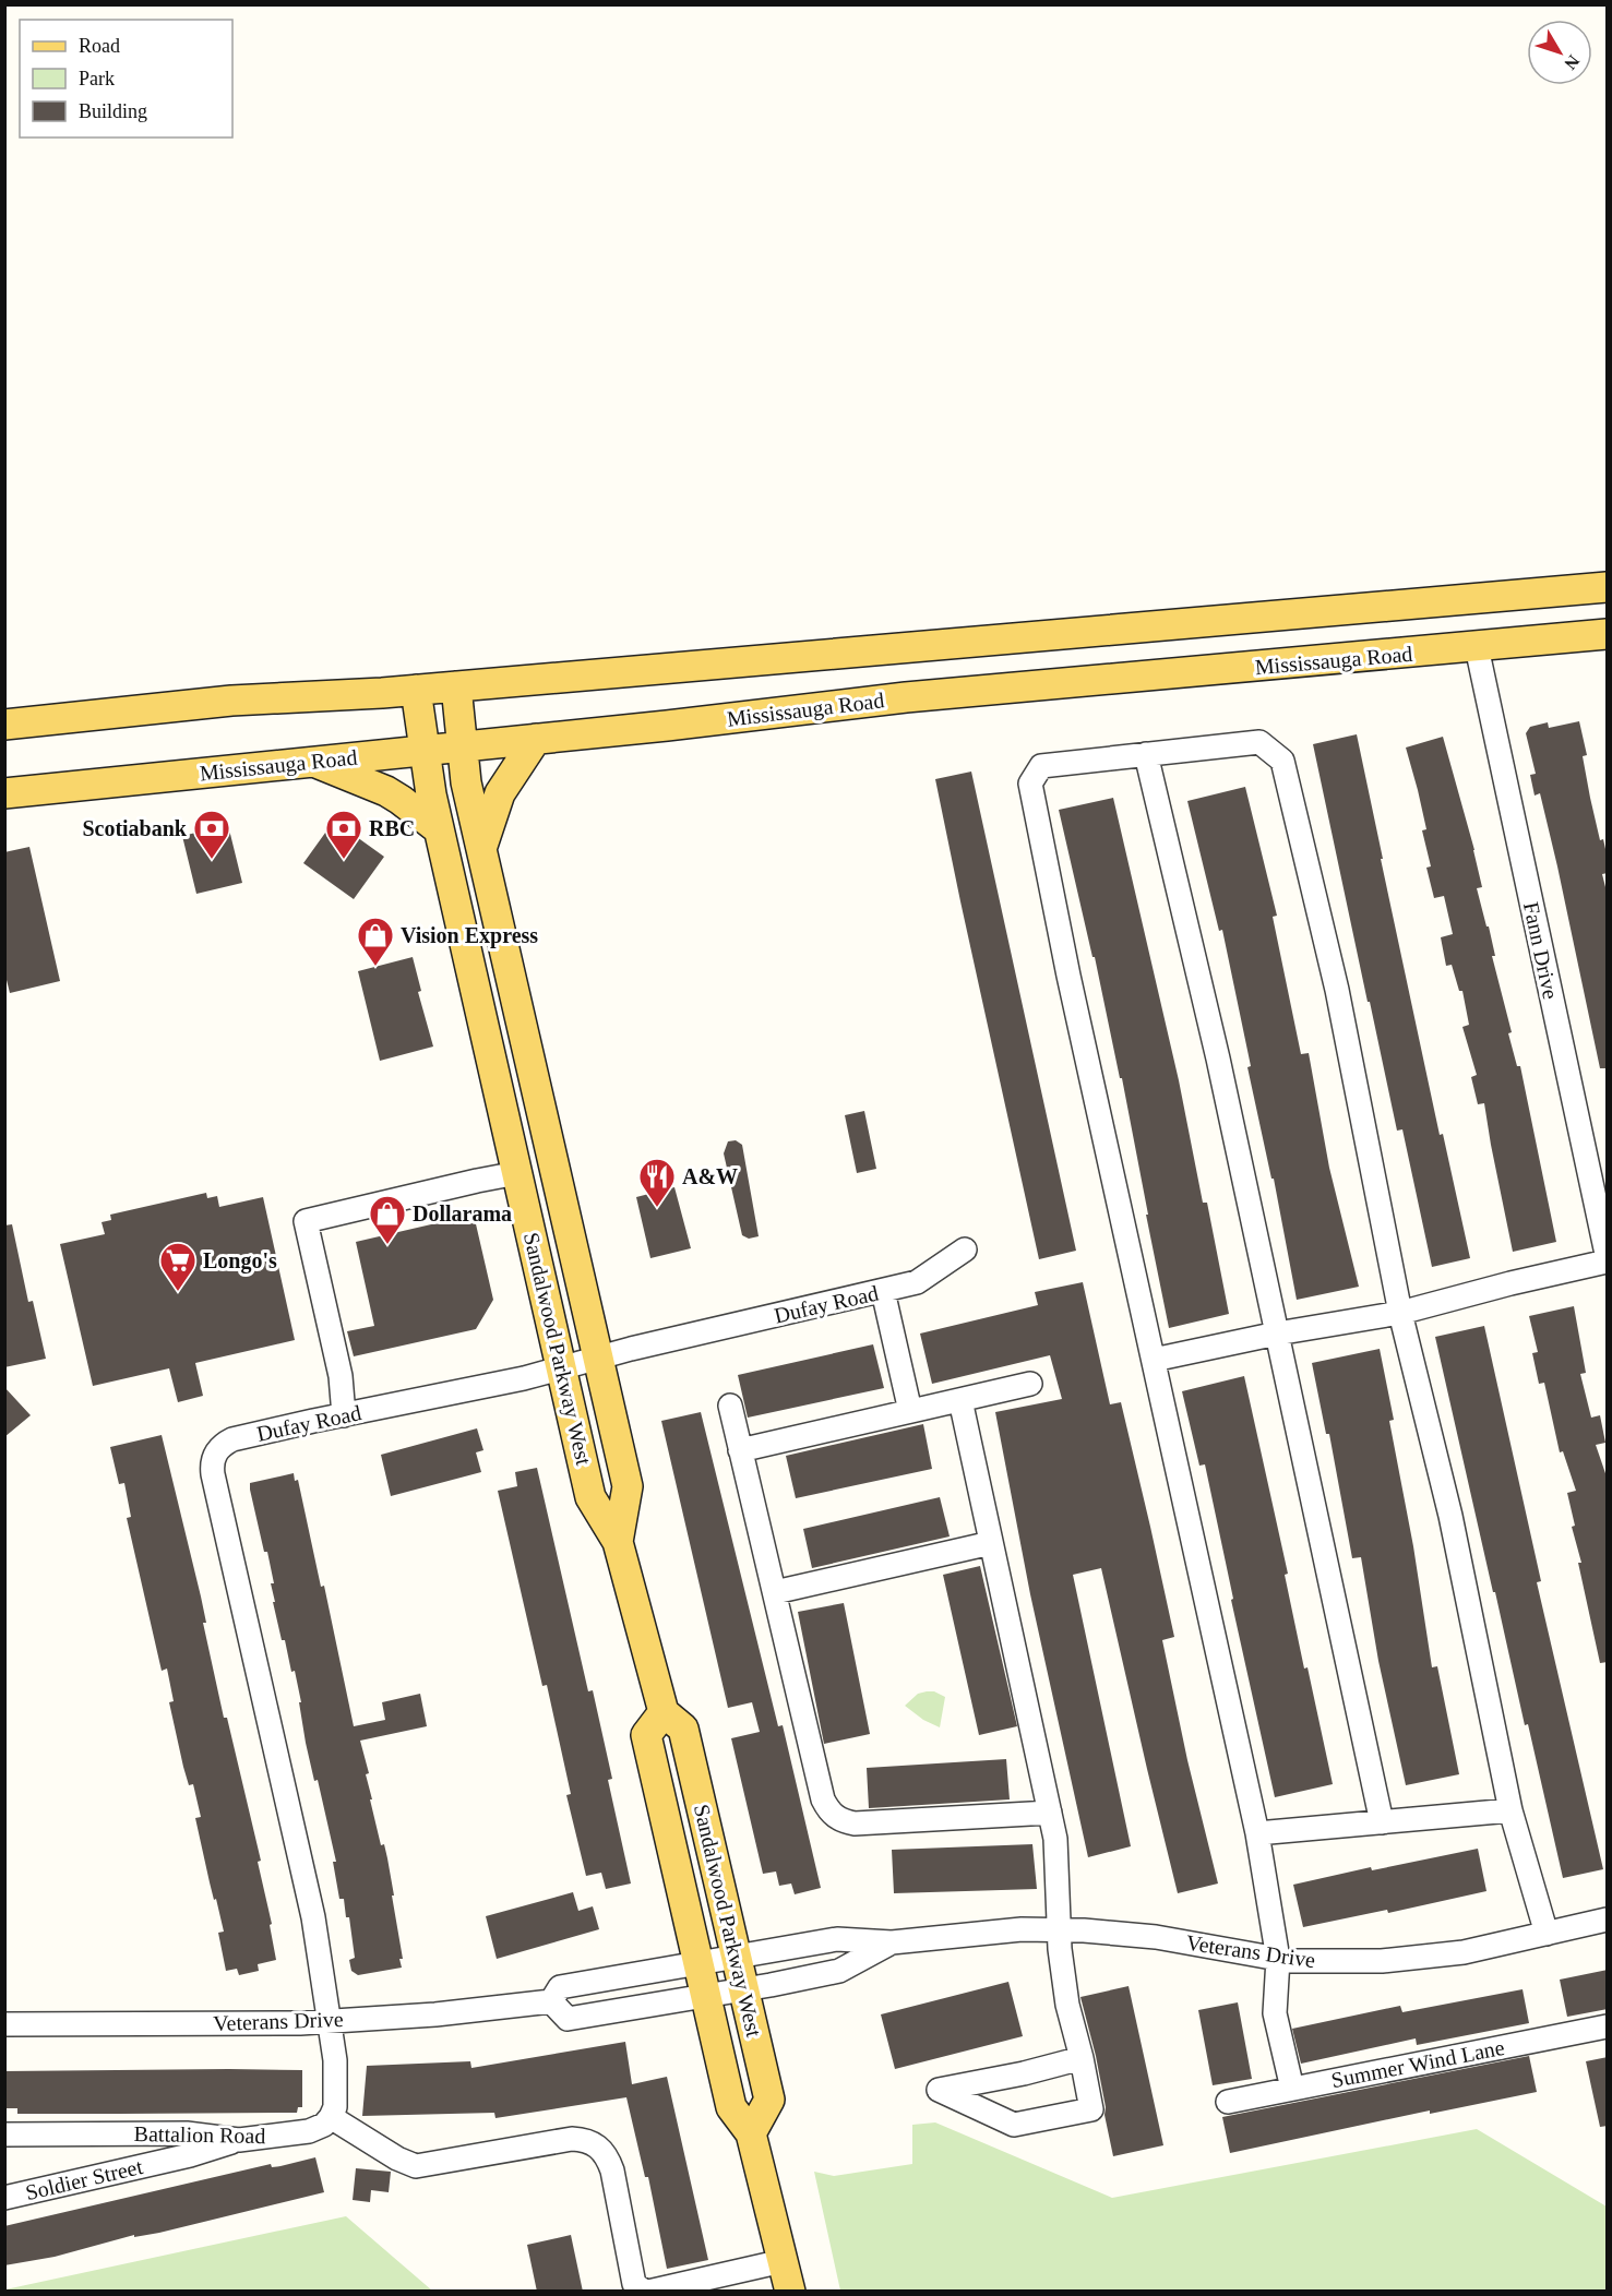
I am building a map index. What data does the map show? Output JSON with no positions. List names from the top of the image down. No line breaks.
{"streets":{"main road":["Mississauga Road","Sandalwood Parkway West"],"street":["Fann Drive","Dufay Road","Veterans Drive","Summer Wind Lane","Battalion Road","Soldier Street"]},"crossings":[["Mississauga Road","Fann Drive"],["Mississauga Road","Sandalwood Parkway West"],["Dufay Road","Sandalwood Parkway West"],["Dufay Road","Veterans Drive"],["Sandalwood Parkway West","Veterans Drive"],["Battalion Road","Soldier Street"]],"places":{"bank":["Scotiabank","RBC"],"shop":["Vision Express","Dollarama"],"restaurant":["A&W"],"supermarket":["Longo's"]},"legend":["Road","Park","Building"],"north":"bottom right"}
